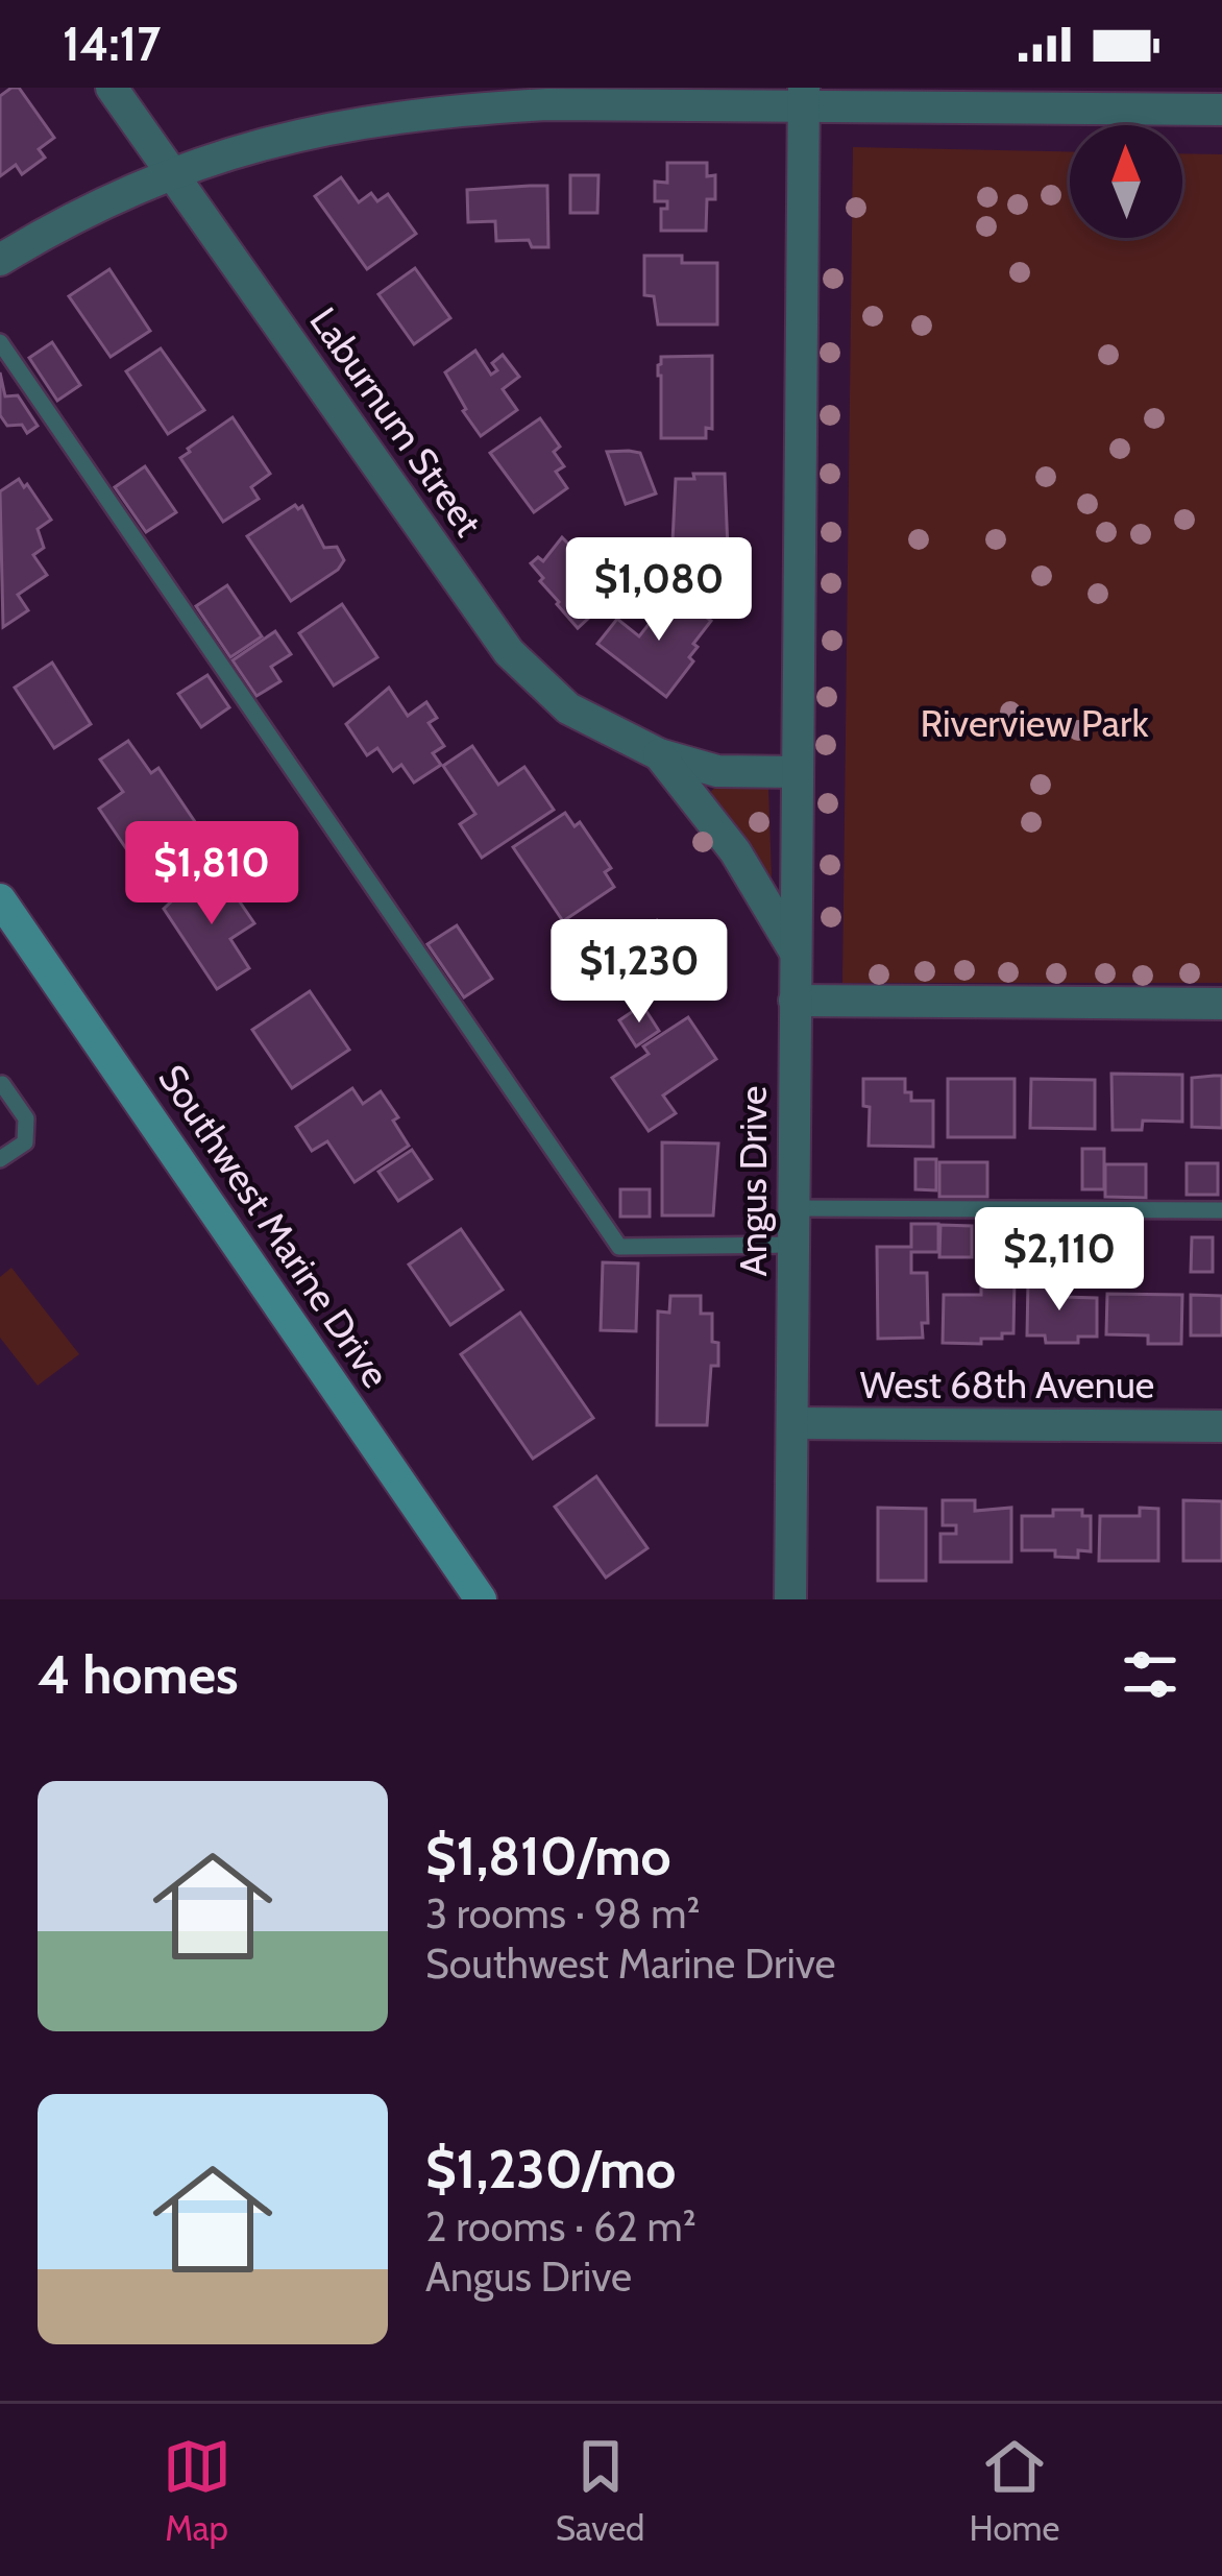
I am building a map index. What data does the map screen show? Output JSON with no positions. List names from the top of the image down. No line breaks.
{"streets":{"main road":["Southwest Marine Drive"],"street":["Laburnum Street","Angus Drive","West 68th Avenue"]},"crossings":[["Laburnum Street","Angus Drive"],["Angus Drive","West 68th Avenue"]],"parks":["Riverview Park"],"north":"top","page":{"status":"14:17","price":["$1,080","$1,810","$1,230","$2,110"],"heading":"4 homes","list":[{"name":"$1,810/mo","note":"3 rooms · 98 m² · Southwest Marine Drive"},{"name":"$1,230/mo","note":"2 rooms · 62 m² · Angus Drive"}],"tabs":["Map","Saved","Home"]}}
